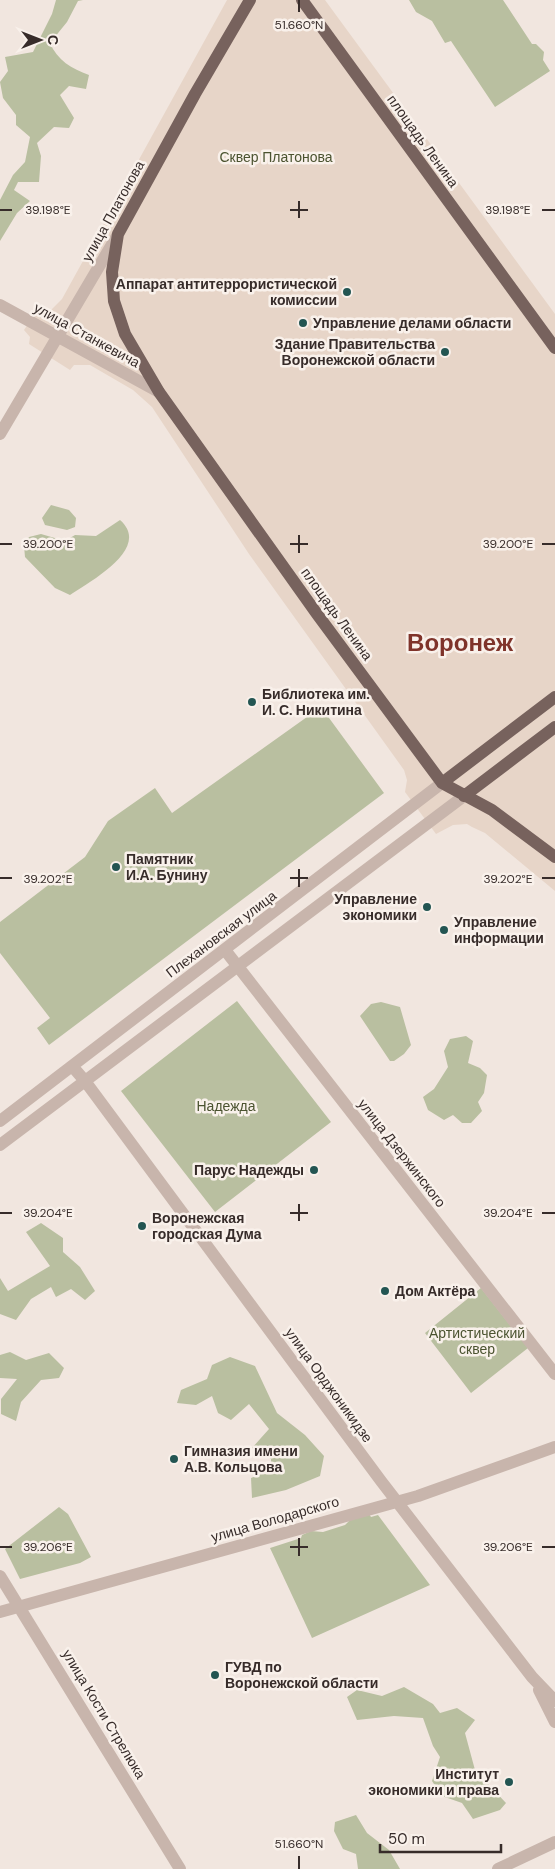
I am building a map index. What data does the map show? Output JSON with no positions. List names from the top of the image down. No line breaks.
{"streets":{"main road":["площадь Ленина","улица Платонова","Плехановская улица"],"street":["улица Станкевича","улица Дзержинского","улица Орджоникидзе","улица Володарского","улица Кости Стрелюка"]},"crossings":[["площадь Ленина","улица Платонова"],["площадь Ленина","улица Станкевича"],["площадь Ленина","Плехановская улица"],["улица Платонова","улица Станкевича"],["Плехановская улица","улица Дзержинского"],["Плехановская улица","улица Орджоникидзе"],["улица Орджоникидзе","улица Володарского"],["улица Володарского","улица Кости Стрелюка"]],"districts":["Воронеж"],"parks":["Сквер Платонова","Надежда","Артистический сквер"],"places":["Аппарат антитеррористической комиссии","Управление делами области","Здание Правительства Воронежской области","Библиотека им. И. С. Никитина","Памятник И.А. Бунину","Управление экономики","Управление информации","Парус Надежды","Воронежская городская Дума","Дом Актёра","Гимназия имени А.В. Кольцова","ГУВД по Воронежской области","Институт экономики и права"],"scale_bar":"50 m","north":"right","coordinates":["51.660°N","39.198°E","39.200°E","39.202°E","39.204°E","39.206°E"]}
